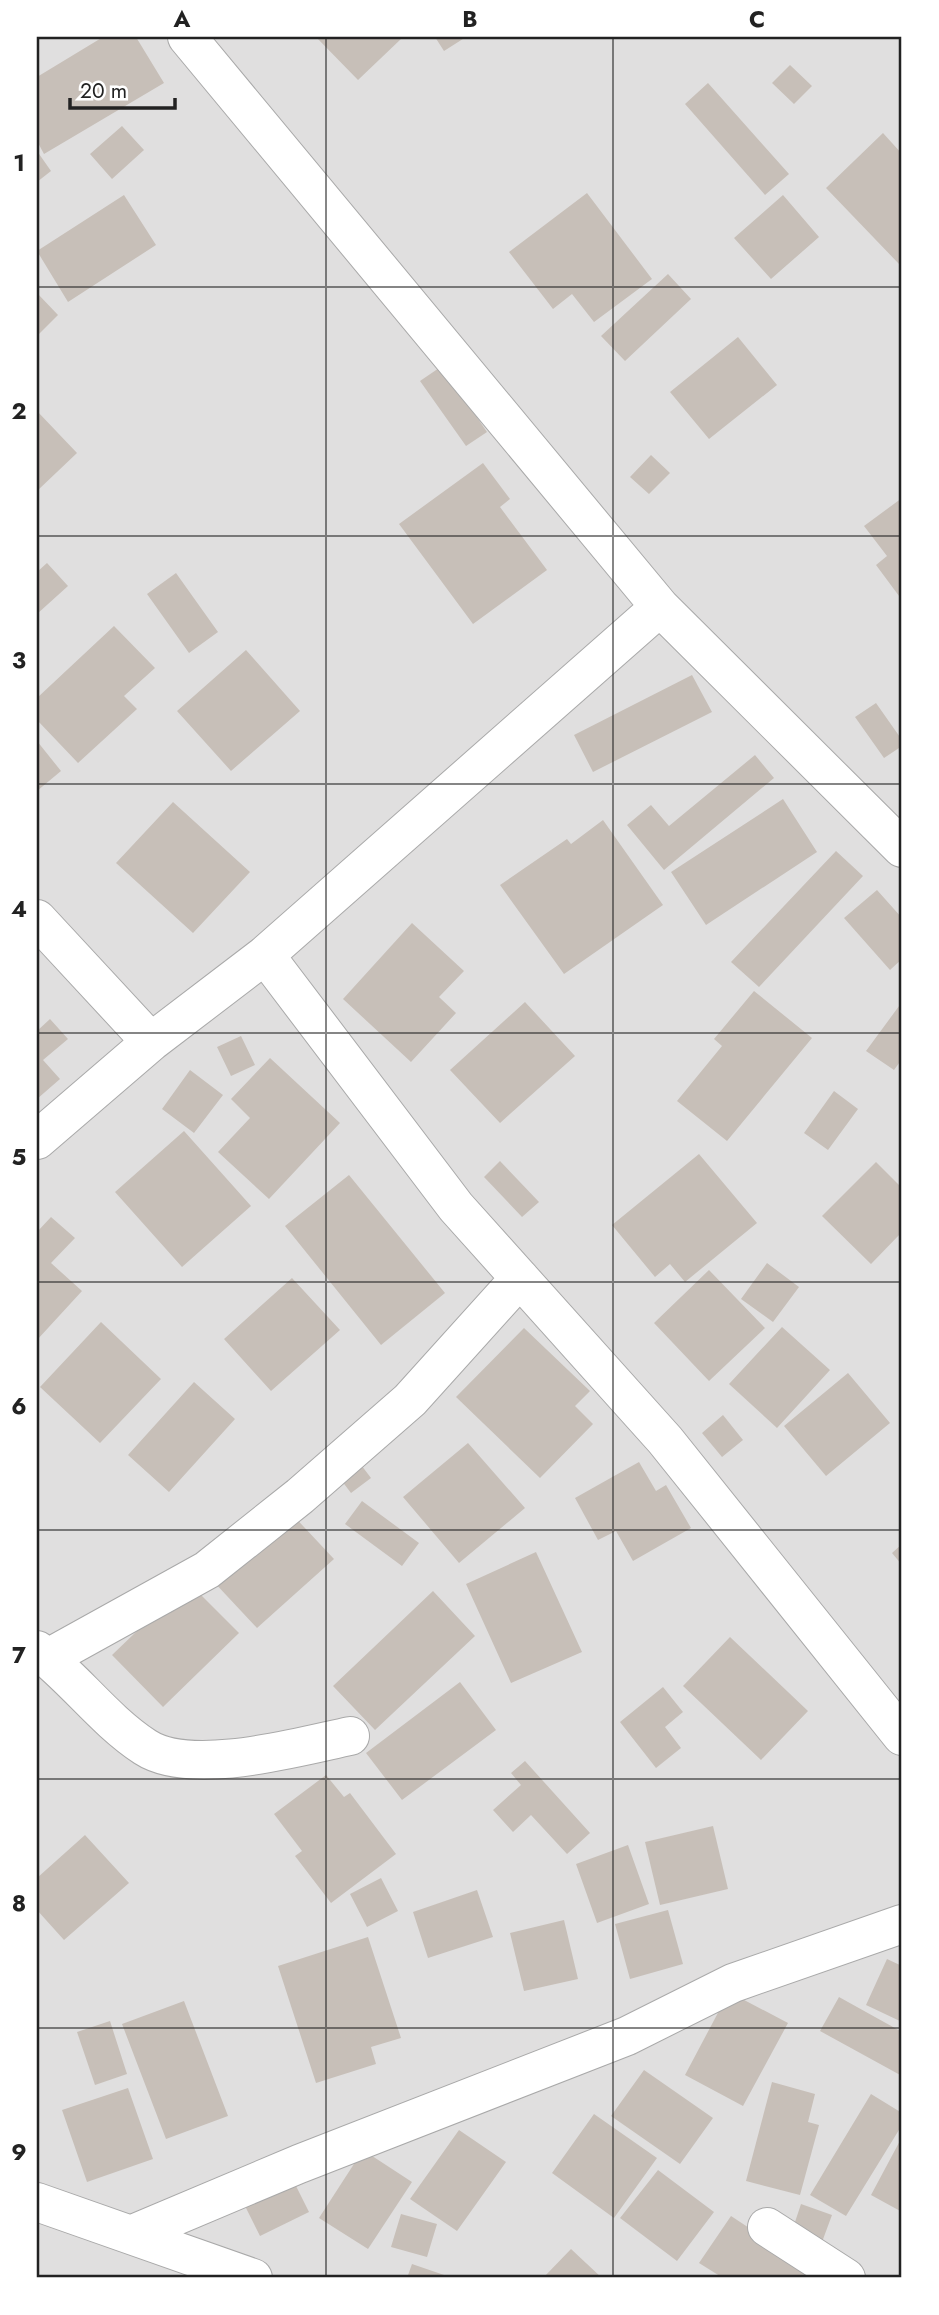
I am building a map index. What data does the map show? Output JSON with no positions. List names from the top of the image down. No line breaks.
{"scale_bar":"20 m","grid":{"columns":["A","B","C"],"rows":["1","2","3","4","5","6","7","8","9"]}}
